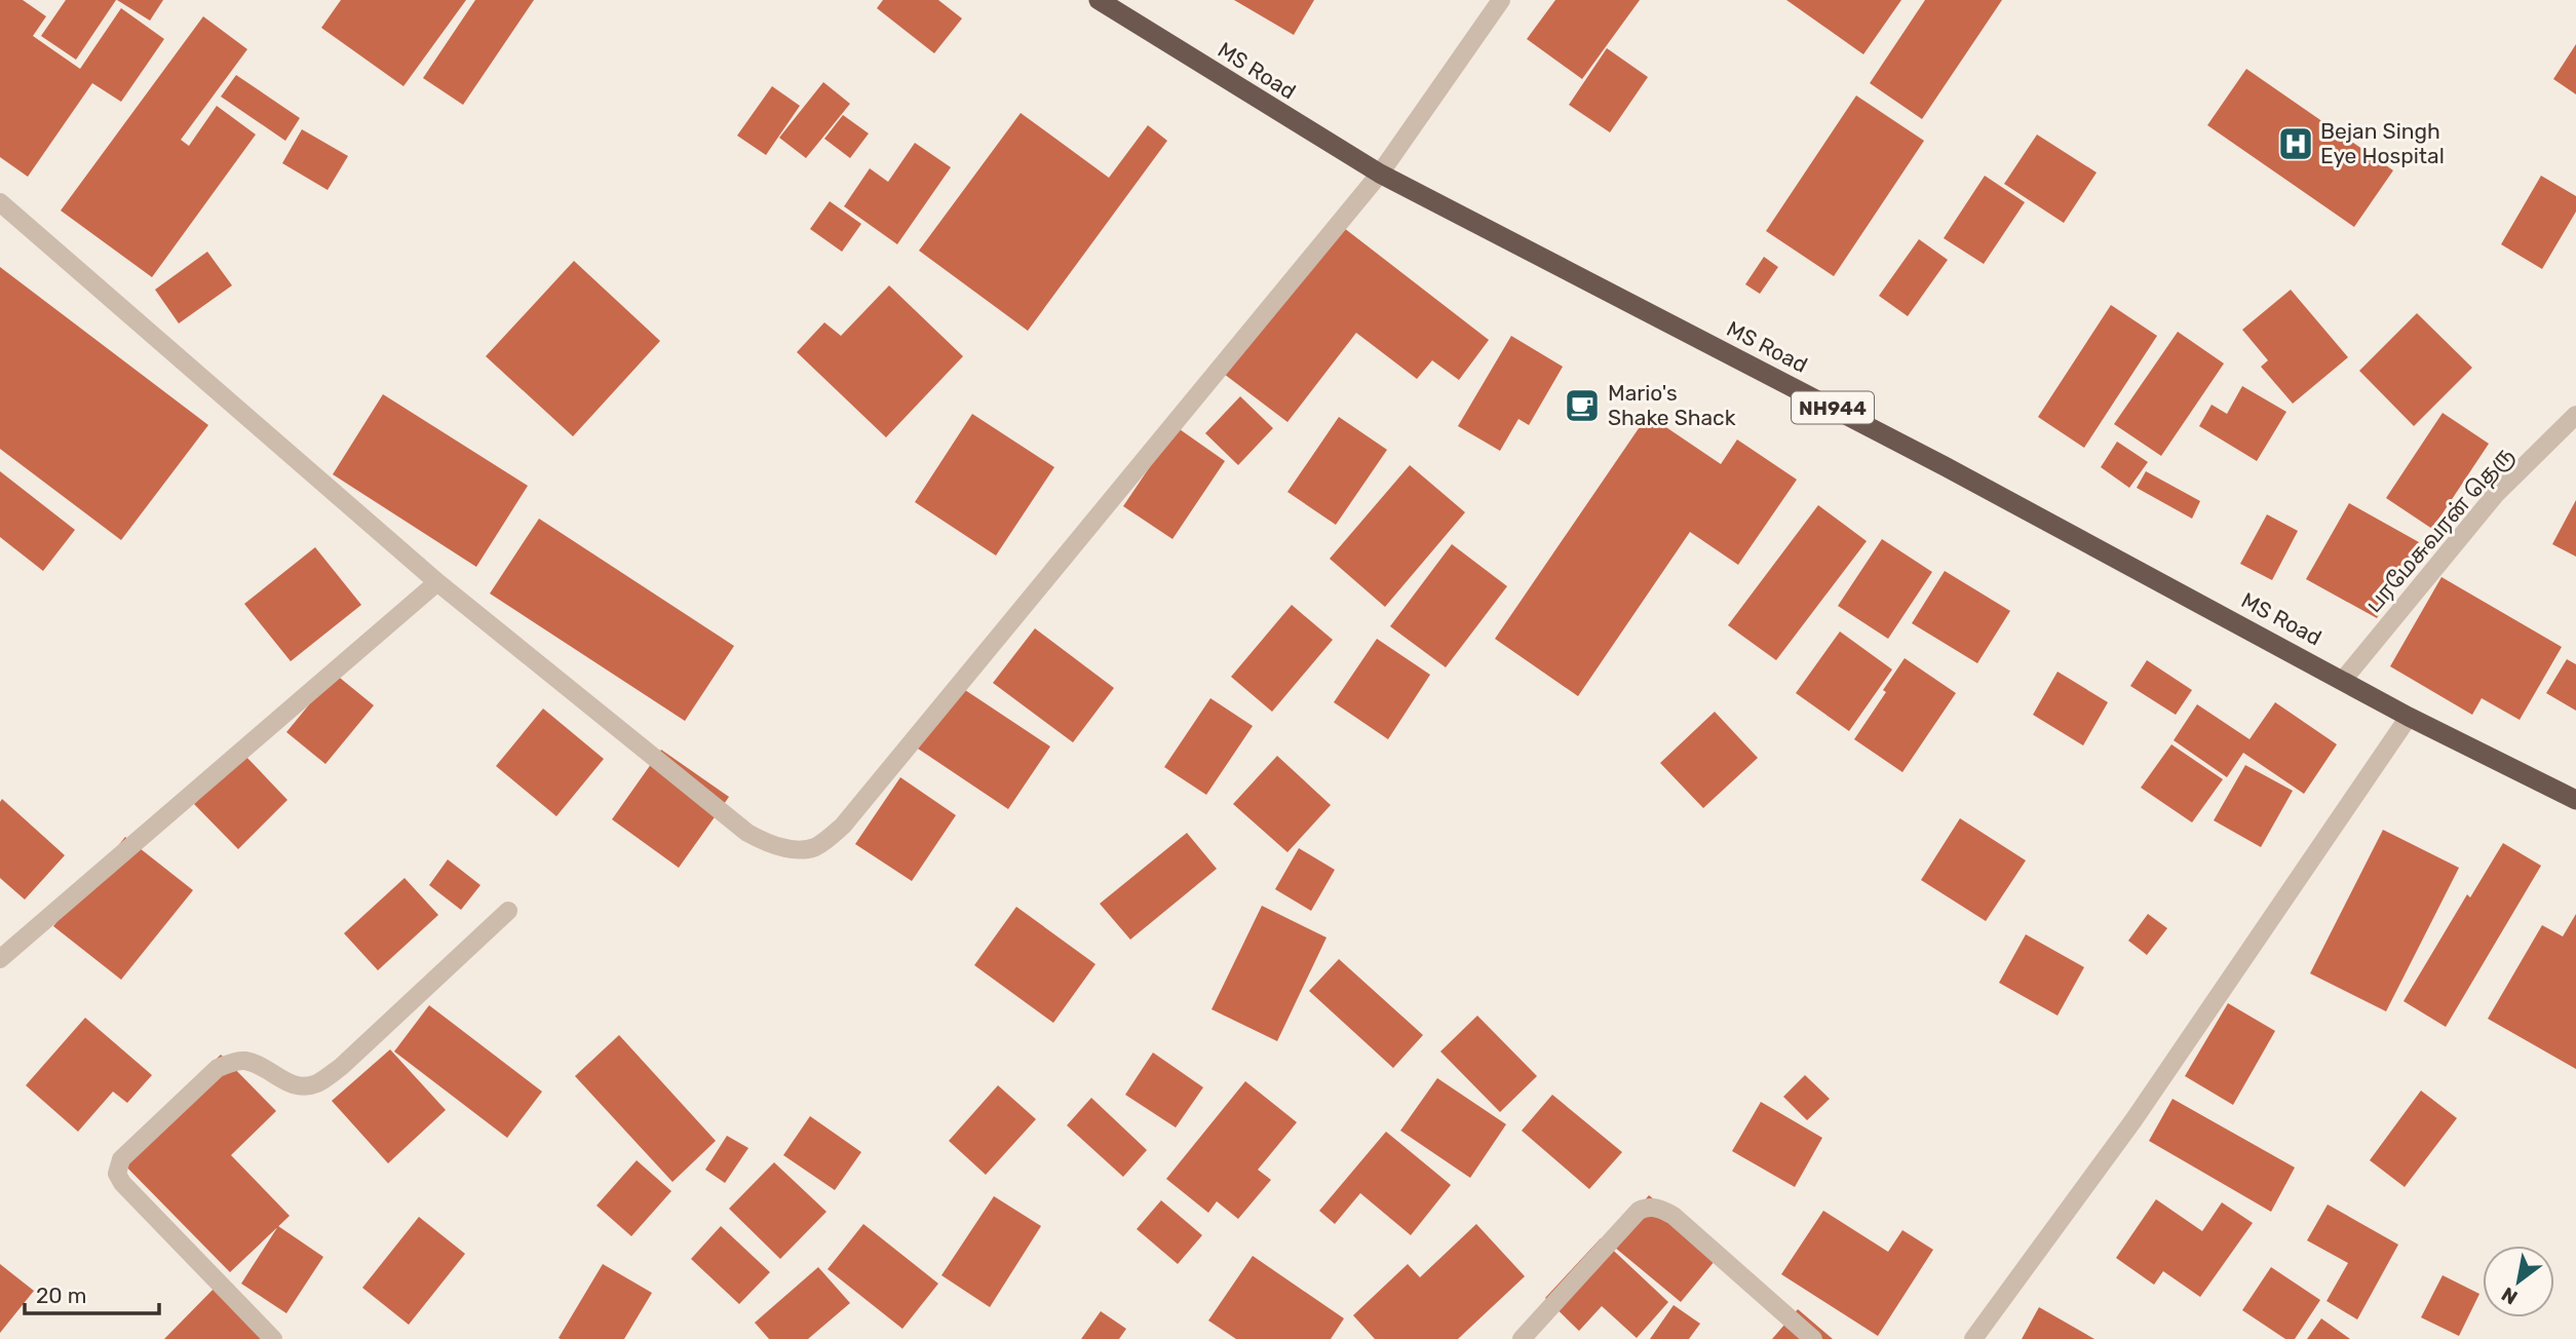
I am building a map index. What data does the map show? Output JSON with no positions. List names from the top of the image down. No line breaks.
{"streets":{"highway":["MS Road","NH944"],"street":["பரமேசுவரன் தெரு"]},"crossings":[["MS Road","பரமேசுவரன் தெரு"]],"places":{"hospital":["Bejan Singh Eye Hospital"],"cafe":["Mario's Shake Shack"]},"scale_bar":"20 m","north":"bottom left"}
